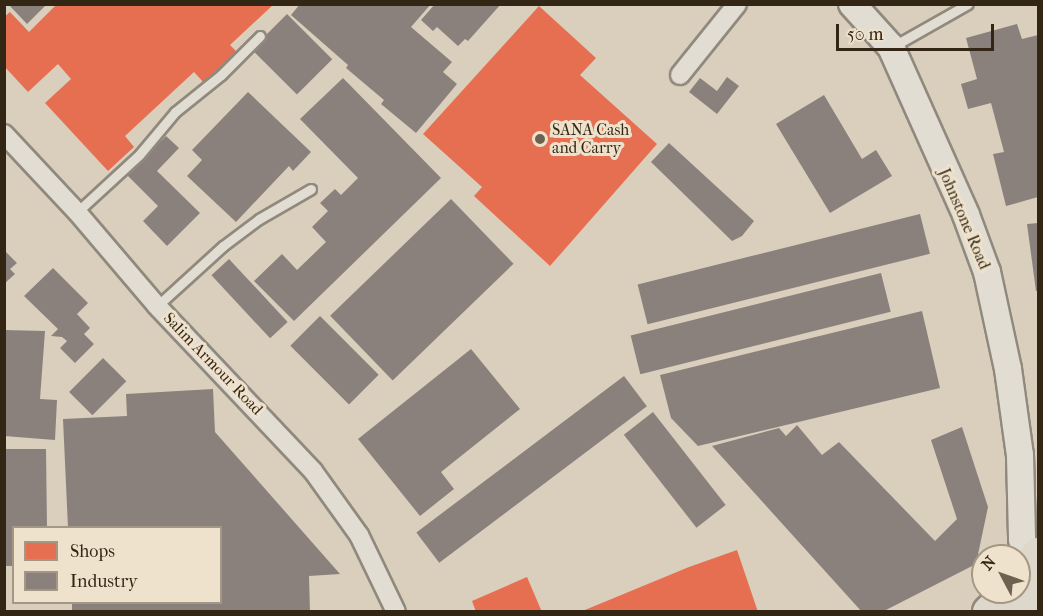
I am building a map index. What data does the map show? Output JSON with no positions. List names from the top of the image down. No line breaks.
{"streets":{"street":["Johnstone Road","Salim Armour Road"]},"places":["SANA Cash and Carry"],"legend":["Shops","Industry"],"scale_bar":"50 m","north":"top left"}
